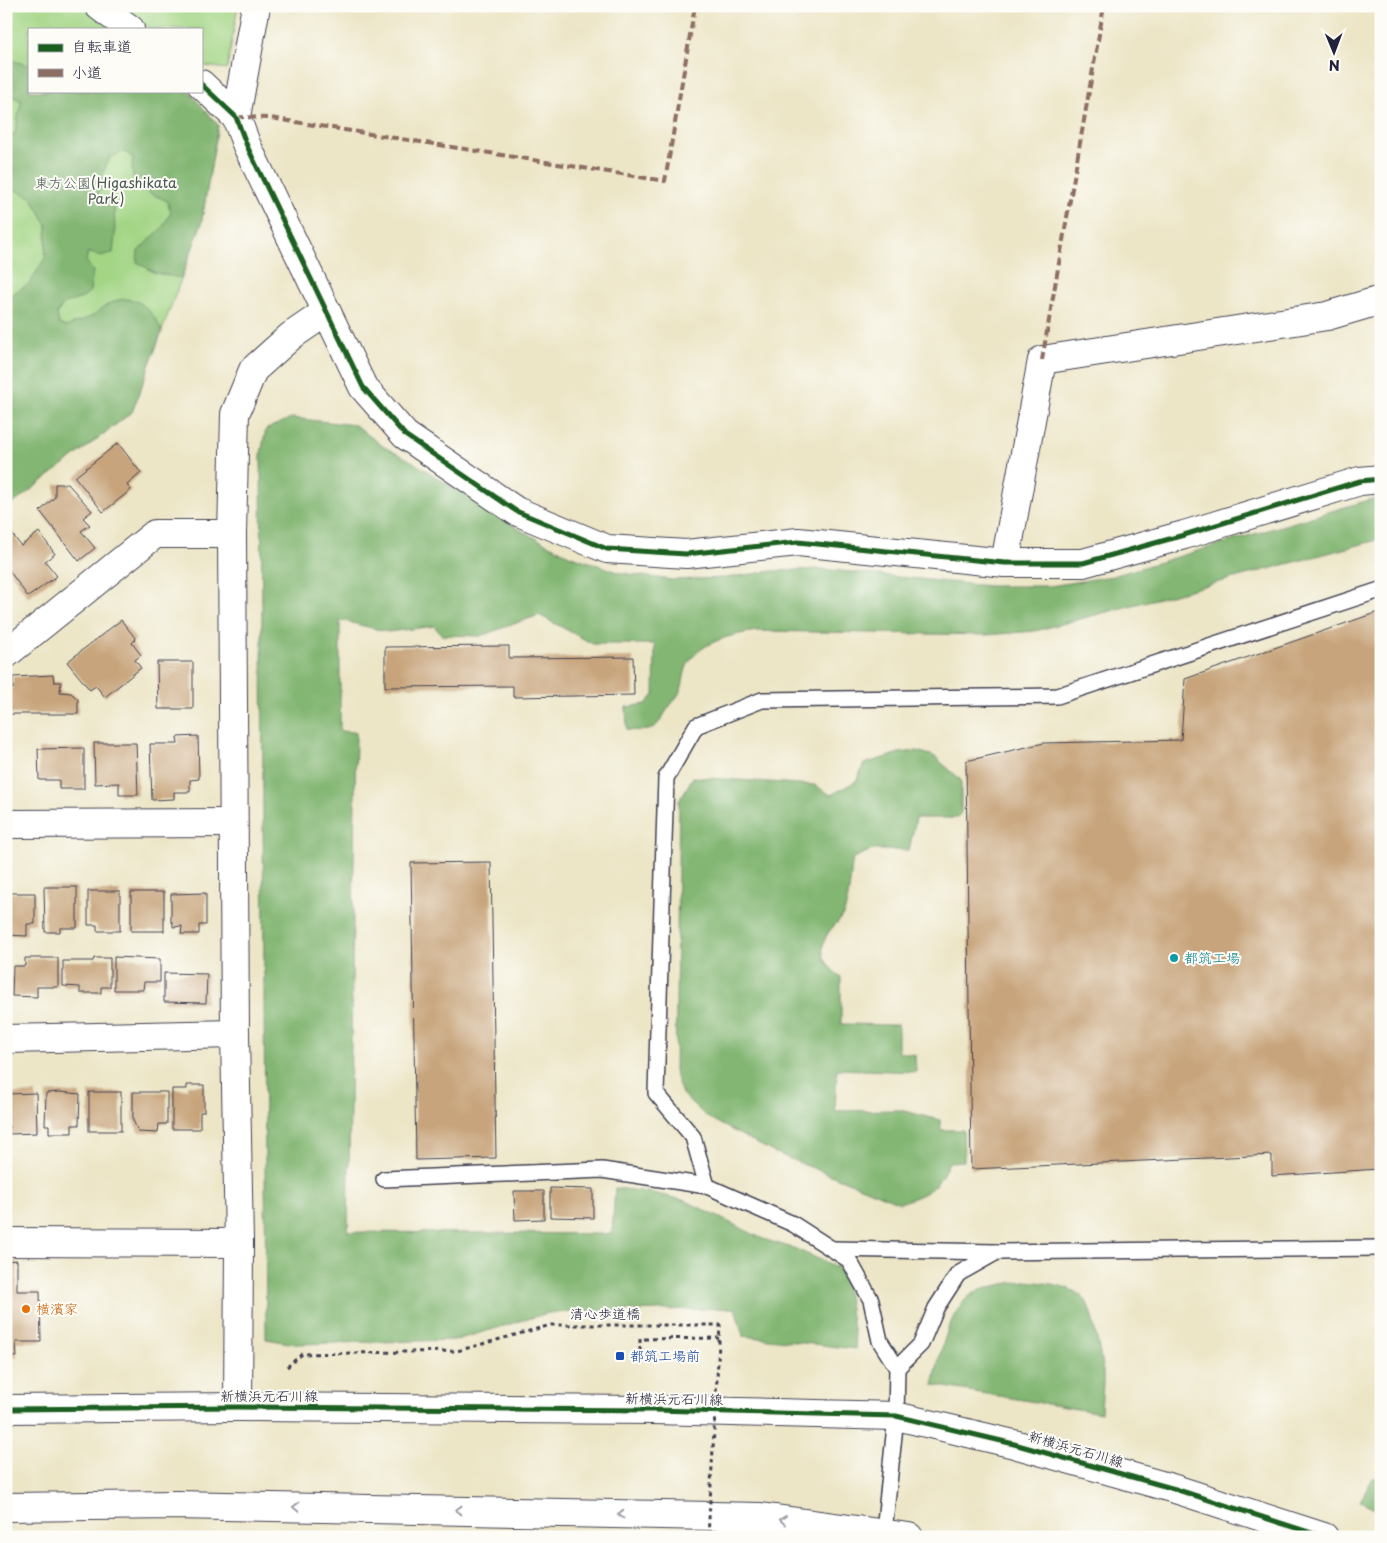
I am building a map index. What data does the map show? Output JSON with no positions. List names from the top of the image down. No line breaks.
{"streets":{"street":["新横浜元石川線"],"path":["清心歩道橋"]},"parks":["東方公園(Higashikata Park)"],"places":{"other":["都筑工場","横濱家"],"transit":["都筑工場前"]},"legend":["自転車道","小道"],"north":"bottom"}
